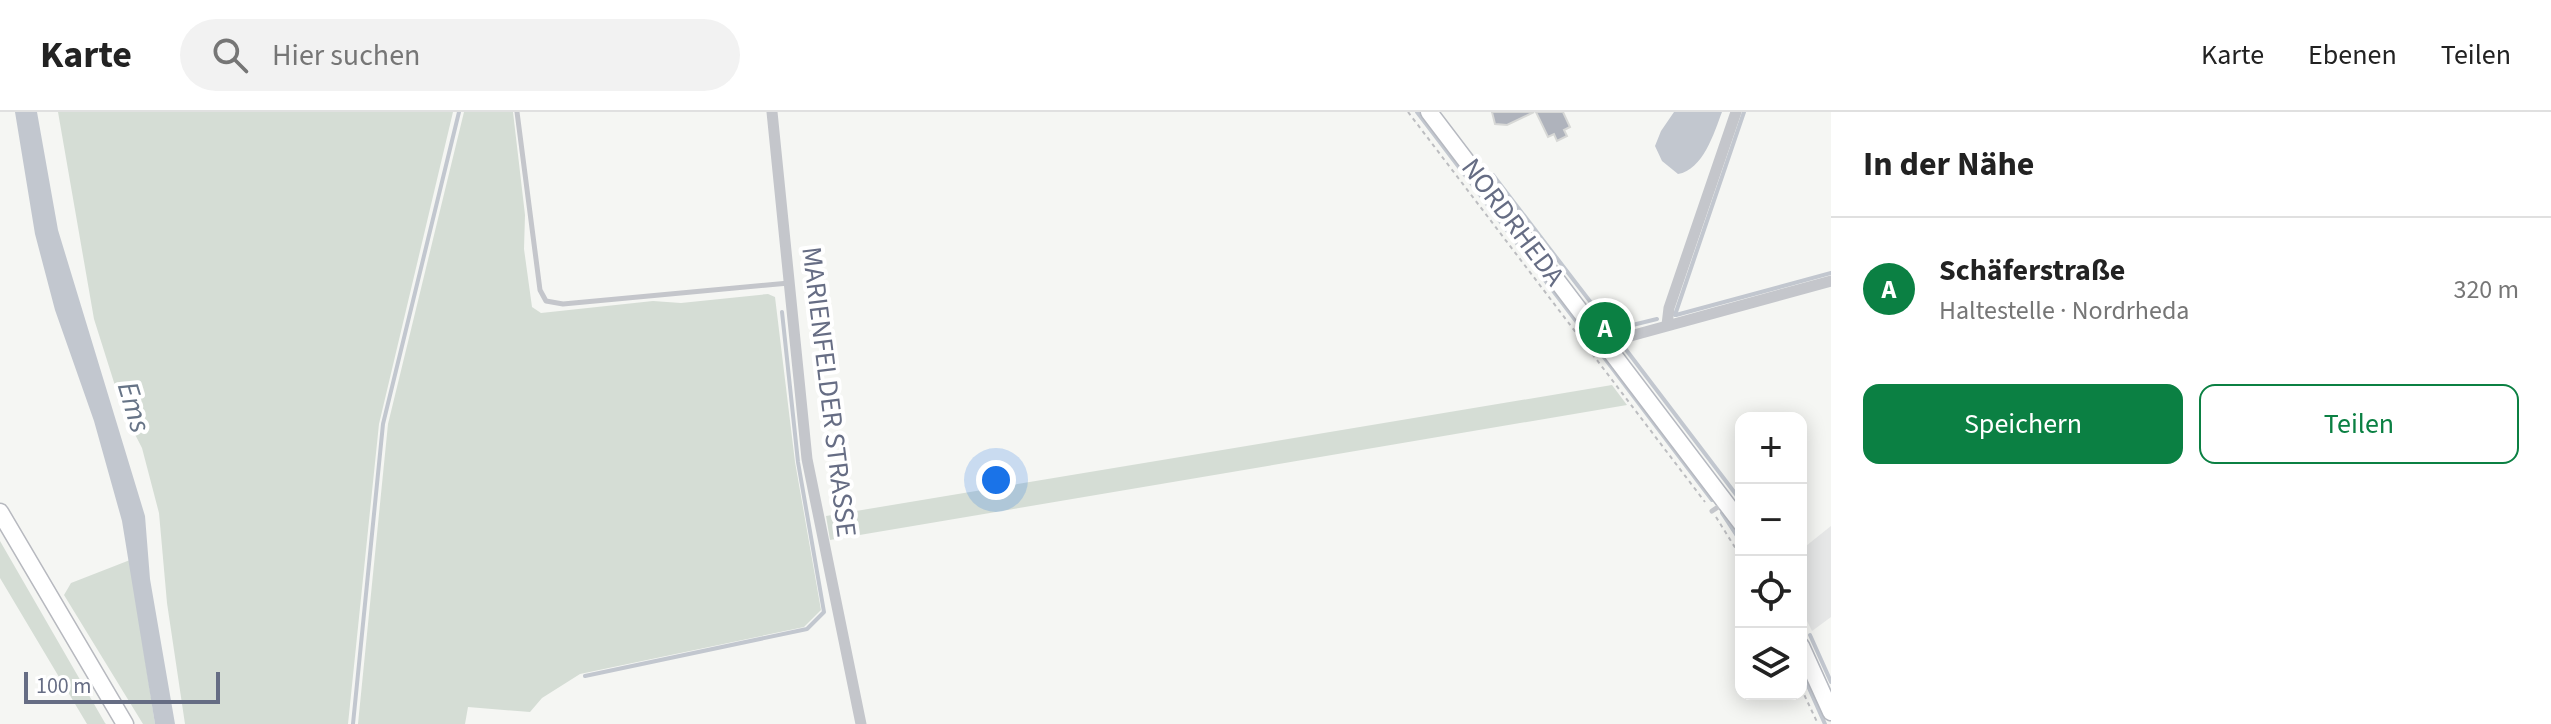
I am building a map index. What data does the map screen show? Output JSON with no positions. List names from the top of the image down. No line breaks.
{"streets":{"main road":["NORDRHEDA"],"street":["MARIENFELDER STRASSE"]},"water":["Ems"],"scale_bar":"100 m","page":{"header":"Karte","search":"Hier suchen","nav":["Karte","Ebenen","Teilen"],"heading":"In der Nähe","list":[{"mark":"A","name":"Schäferstraße","note":"Haltestelle · Nordrheda","value":"320 m"}],"pins":"A","buttons":["Speichern","Teilen"],"map_buttons":["+","−"],"scale":"100 m"}}
